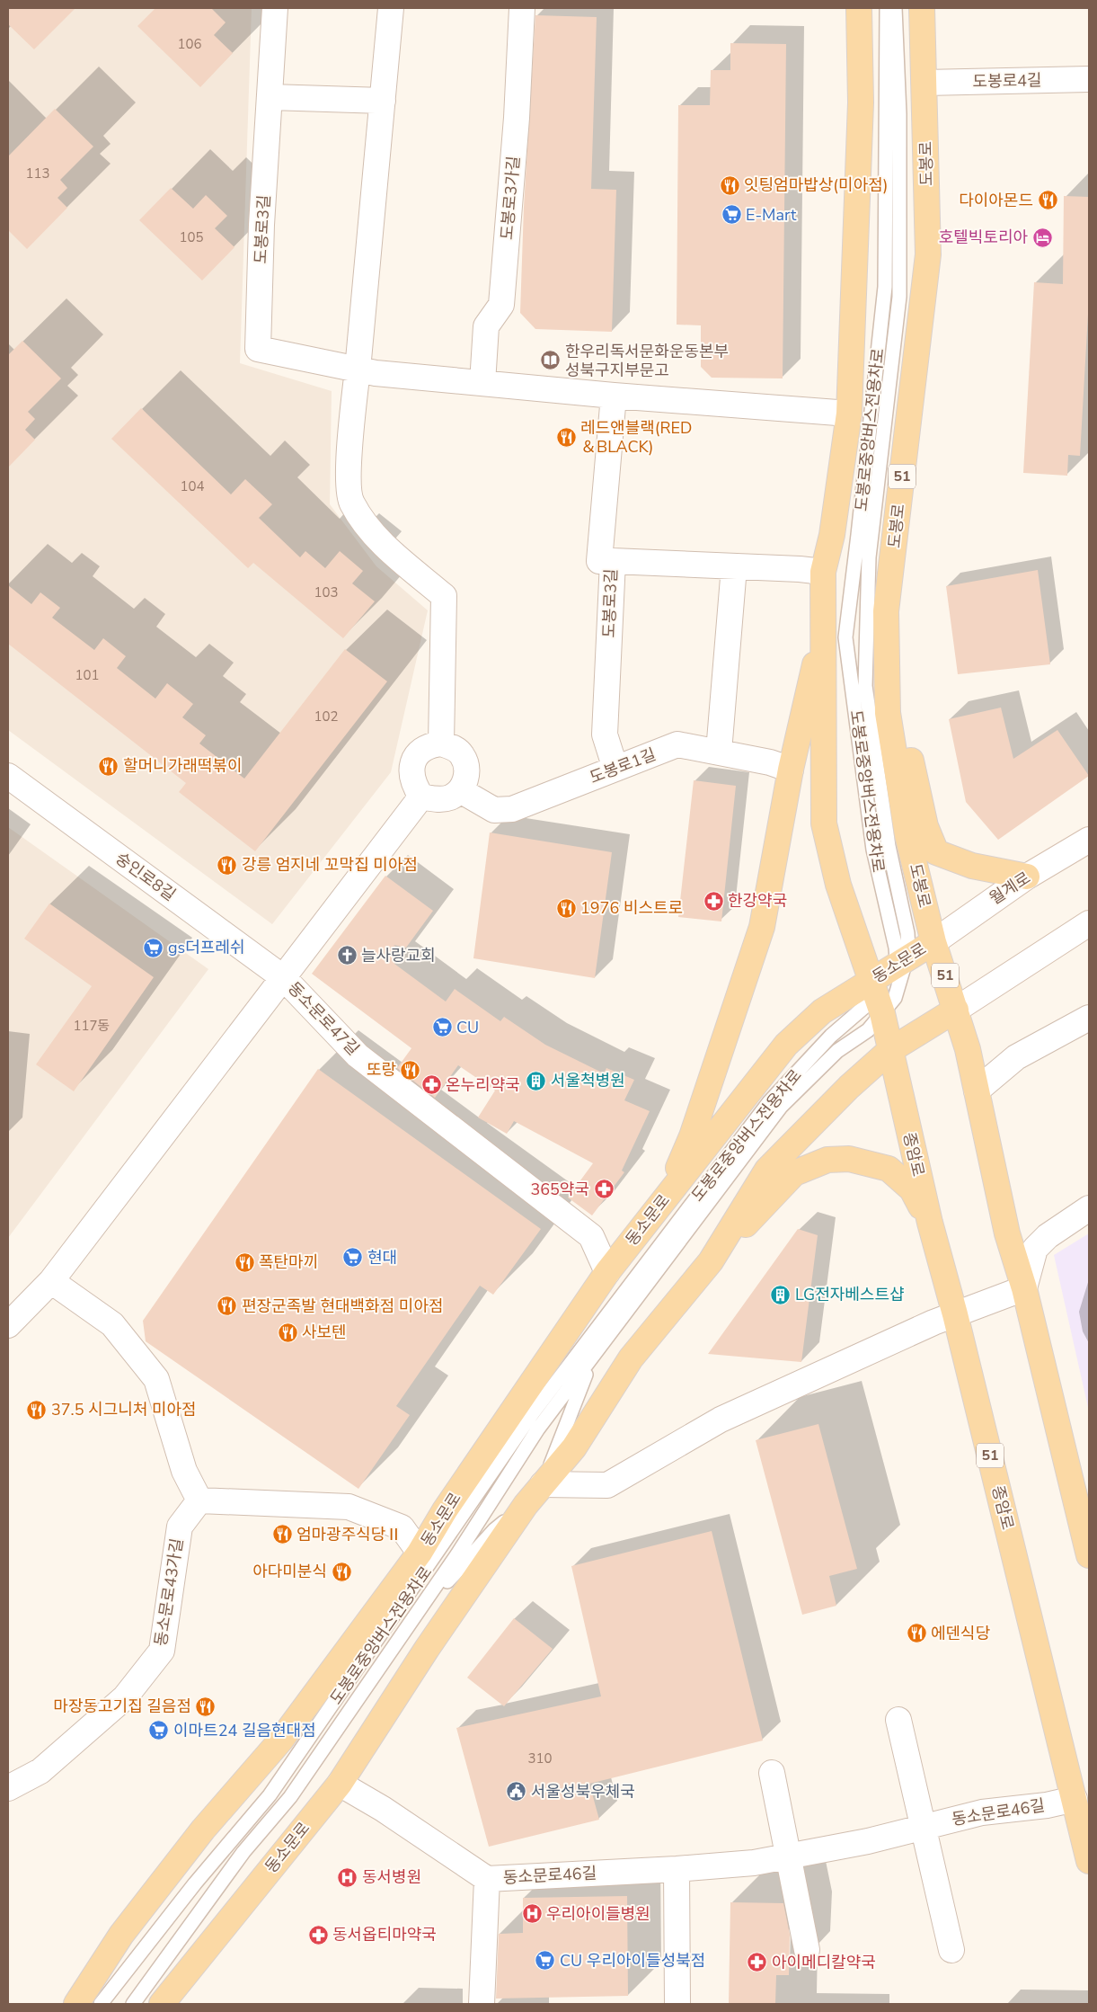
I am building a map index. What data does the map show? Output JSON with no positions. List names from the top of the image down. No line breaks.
{"streets":{"main road":["도봉로","51","동소문로","종암로"],"street":["도봉로4길","도봉로3가길","도봉로3길","도봉로1길","숭인로8길","월계로","동소문로47길","동소문로43가길","동소문로46길"],"lane":["도봉로중앙버스전용차로"]},"crossings":[["도봉로4길","도봉로"],["도봉로","51"],["도봉로","월계로"],["도봉로","동소문로"],["도봉로3가길","도봉로3길"],["도봉로3길","51"],["도봉로3길","도봉로1길"],["도봉로중앙버스전용차로","51"],["도봉로중앙버스전용차로","동소문로"],["51","동소문로"],["51","종암로"],["숭인로8길","동소문로47길"],["월계로","동소문로"],["동소문로","동소문로47길"],["동소문로","종암로"],["동소문로","동소문로43가길"],["동소문로","동소문로46길"],["종암로","동소문로46길"]],"places":{"restaurant":["잇팅엄마밥상(미아점)","다이아몬드","레드앤블랙(RED ＆BLACK)","할머니가래떡볶이","강릉 엄지네 꼬막집 미아점","1976 비스트로","또랑","폭탄마끼","편장군족발 현대백화점 미아점","사보텐","37.5 시그니처 미아점","엄마광주식당Ⅱ","아다미분식","에덴식당","마장동고기집 길음점"],"supermarket":["E-Mart","gs더프레쉬","CU","현대","이마트24 길음현대점","CU 우리아이들성북점"],"hotel":["호텔빅토리아"],"library":["한우리독서문화운동본부 성북구지부문고"],"pharmacy":["한강약국","온누리약국","365약국","동서옵티마약국","아이메디칼약국"],"church":["늘사랑교회"],"building":["서울척병원","LG전자베스트샵"],"public building":["서울성북우체국"],"hospital":["동서병원","우리아이들병원"]},"house_numbers":["106","113","105","104","103","101","102","117동","310"]}
